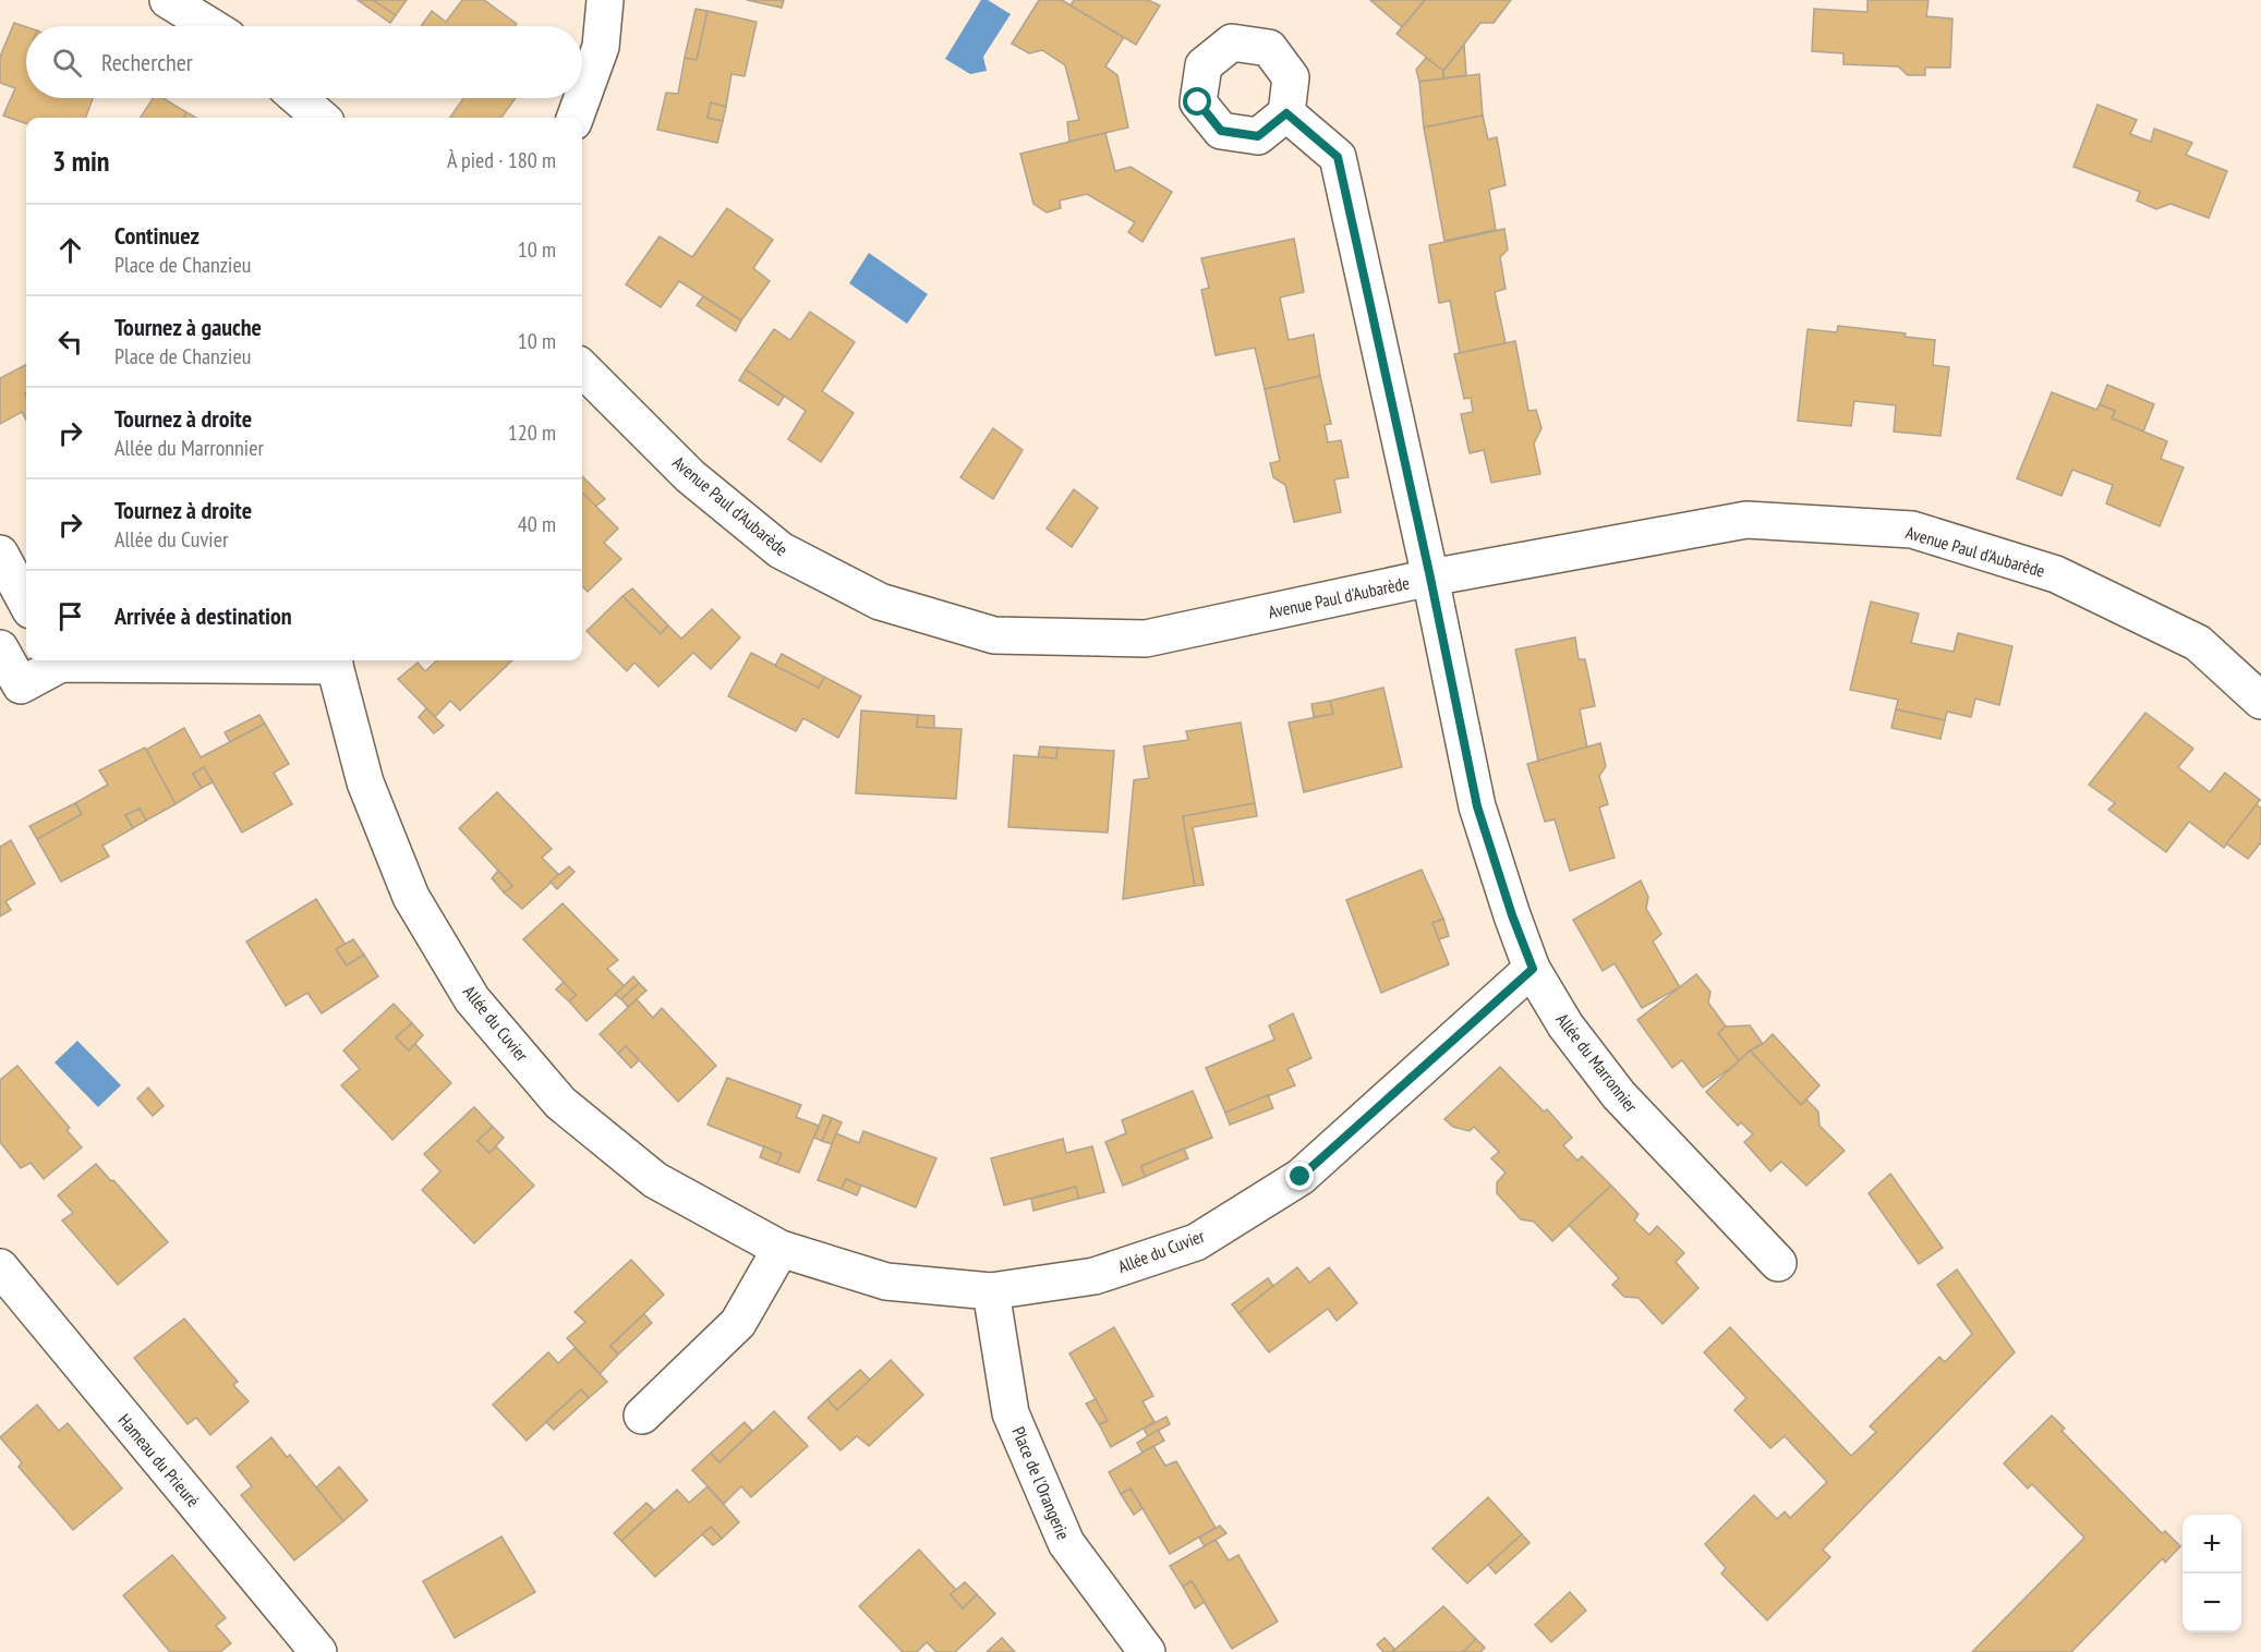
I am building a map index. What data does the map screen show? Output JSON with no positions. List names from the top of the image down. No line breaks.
{"streets":{"street":["Avenue Paul d'Aubarède","Allée du Cuvier","Allée du Marronnier","Hameau du Prieuré","Place de l'Orangerie"]},"crossings":[["Avenue Paul d'Aubarède","Allée du Marronnier"],["Allée du Cuvier","Allée du Marronnier"],["Allée du Cuvier","Place de l'Orangerie"]],"page":{"search":"Rechercher","heading":["3 min","À pied · 180 m"],"list":[["Continuez","Place de Chanzieu","10 m"],["Tournez à gauche","Place de Chanzieu","10 m"],["Tournez à droite","Allée du Marronnier","120 m"],["Tournez à droite","Allée du Cuvier","40 m"],"Arrivée à destination"],"map_buttons":["+","−"]}}
